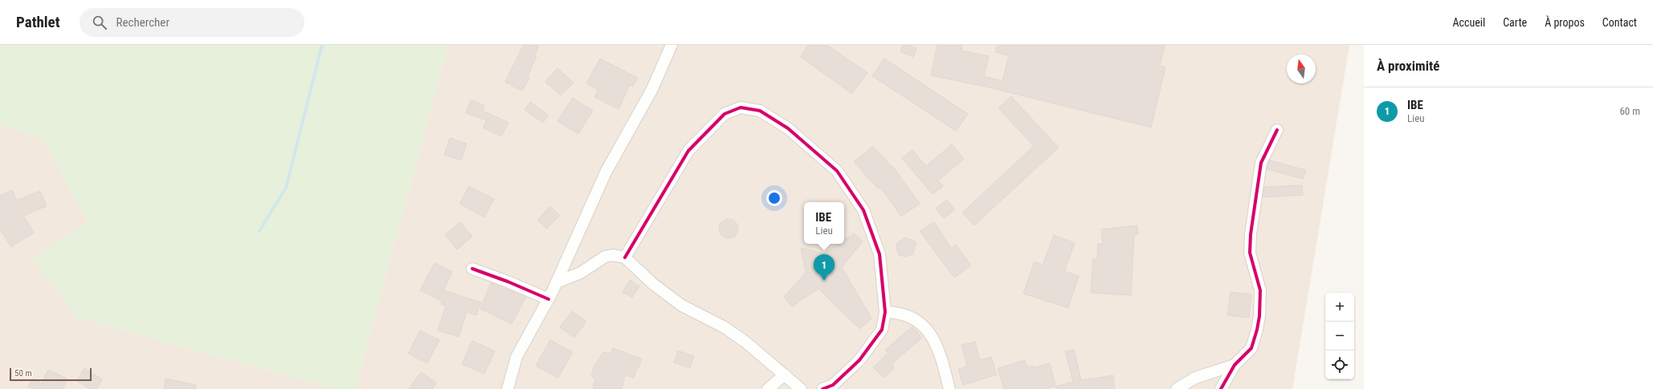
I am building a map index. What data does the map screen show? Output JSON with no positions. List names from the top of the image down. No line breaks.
{"scale_bar":"50 m","north":"top","page":{"header":"Pathlet","search":"Rechercher","nav":["Accueil","Carte","À propos","Contact"],"heading":"À proximité","list":[{"mark":"1","name":"IBE","note":"Lieu","value":"60 m"}],"popup":["IBE","Lieu"],"pins":"1","map_buttons":["+","−"],"scale":"50 m"}}
